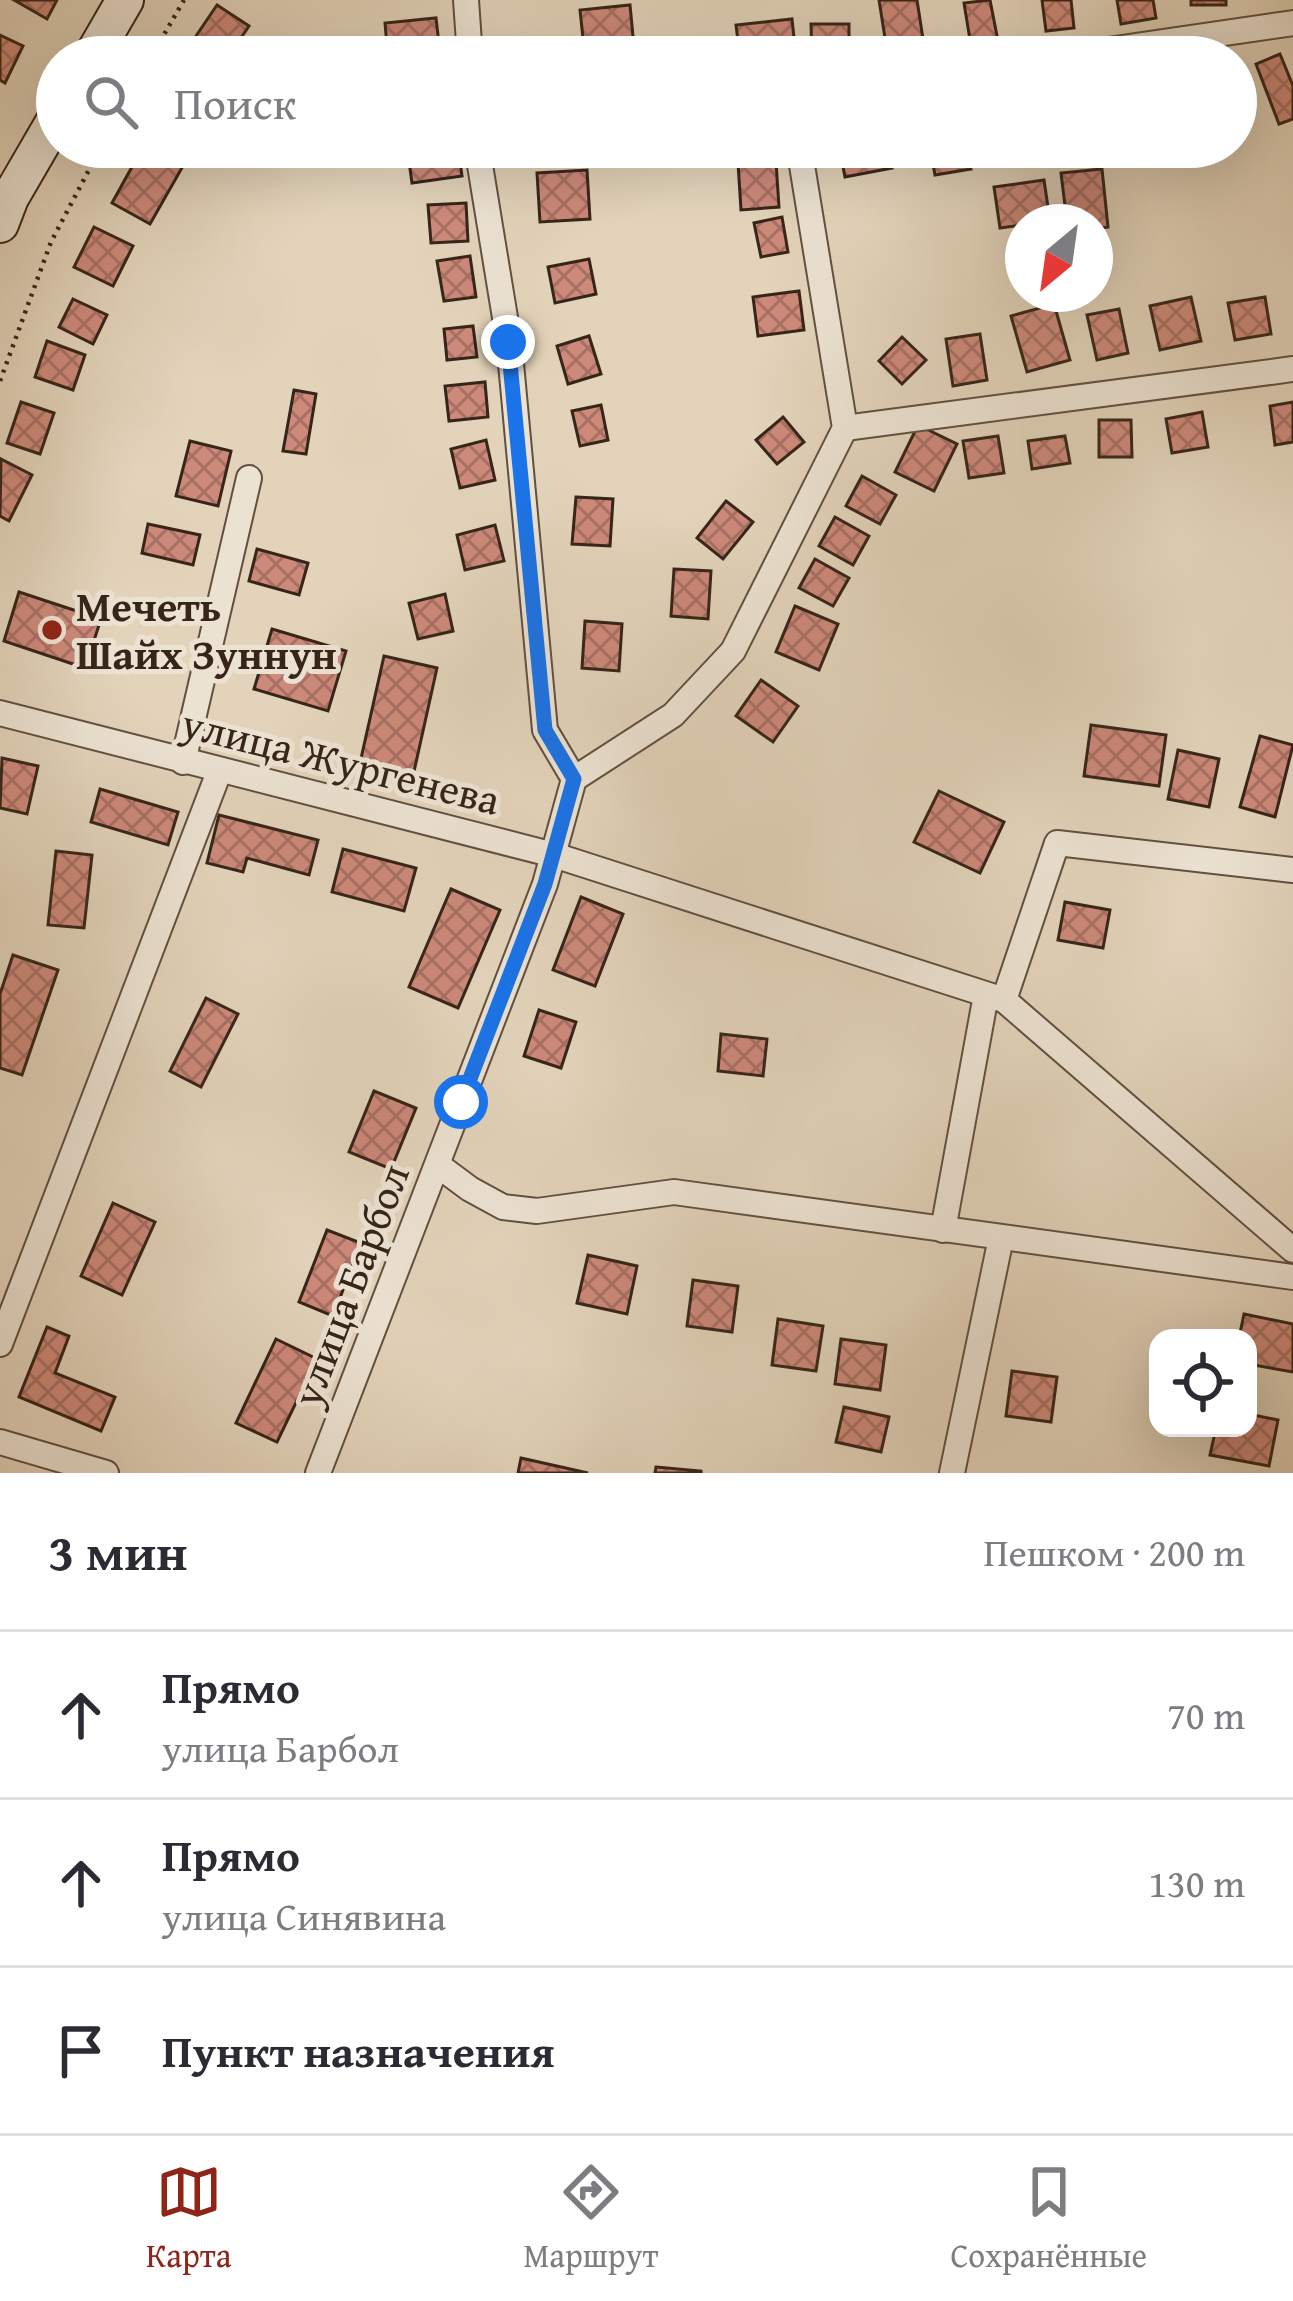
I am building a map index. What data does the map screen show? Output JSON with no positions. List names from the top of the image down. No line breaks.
{"streets":{"street":["улица Жургенева","улица Барбол"]},"crossings":[["улица Жургенева","улица Барбол"]],"places":["Мечеть Шайх Зуннун"],"north":"bottom left","page":{"search":"Поиск","heading":["3 мин","Пешком · 200 m"],"list":[["Прямо","улица Барбол","70 m"],["Прямо","улица Синявина","130 m"],"Пункт назначения"],"nav":["Карта","Маршрут","Сохранённые"]}}
